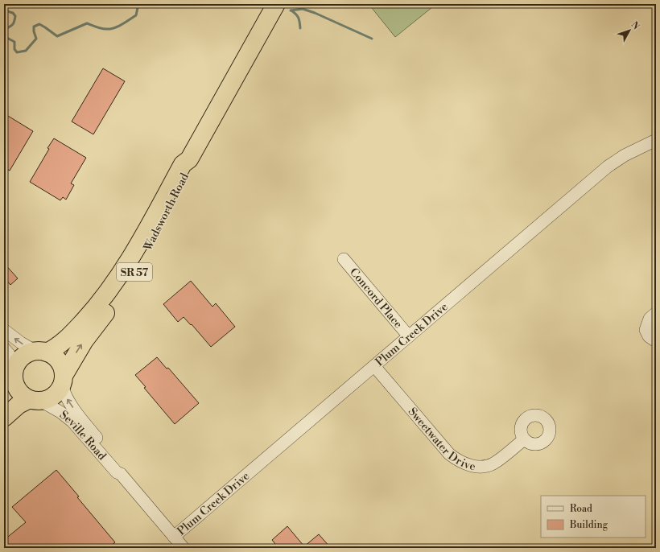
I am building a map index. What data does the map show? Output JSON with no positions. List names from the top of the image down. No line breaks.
{"streets":{"highway":["Wadsworth Road","SR 57"],"street":["Concord Place","Plum Creek Drive","Sweetwater Drive","Seville Road"]},"crossings":[["Wadsworth Road","Seville Road"],["Concord Place","Plum Creek Drive"],["Plum Creek Drive","Sweetwater Drive"],["Plum Creek Drive","Seville Road"]],"legend":["Road","Building"],"north":"top right"}
